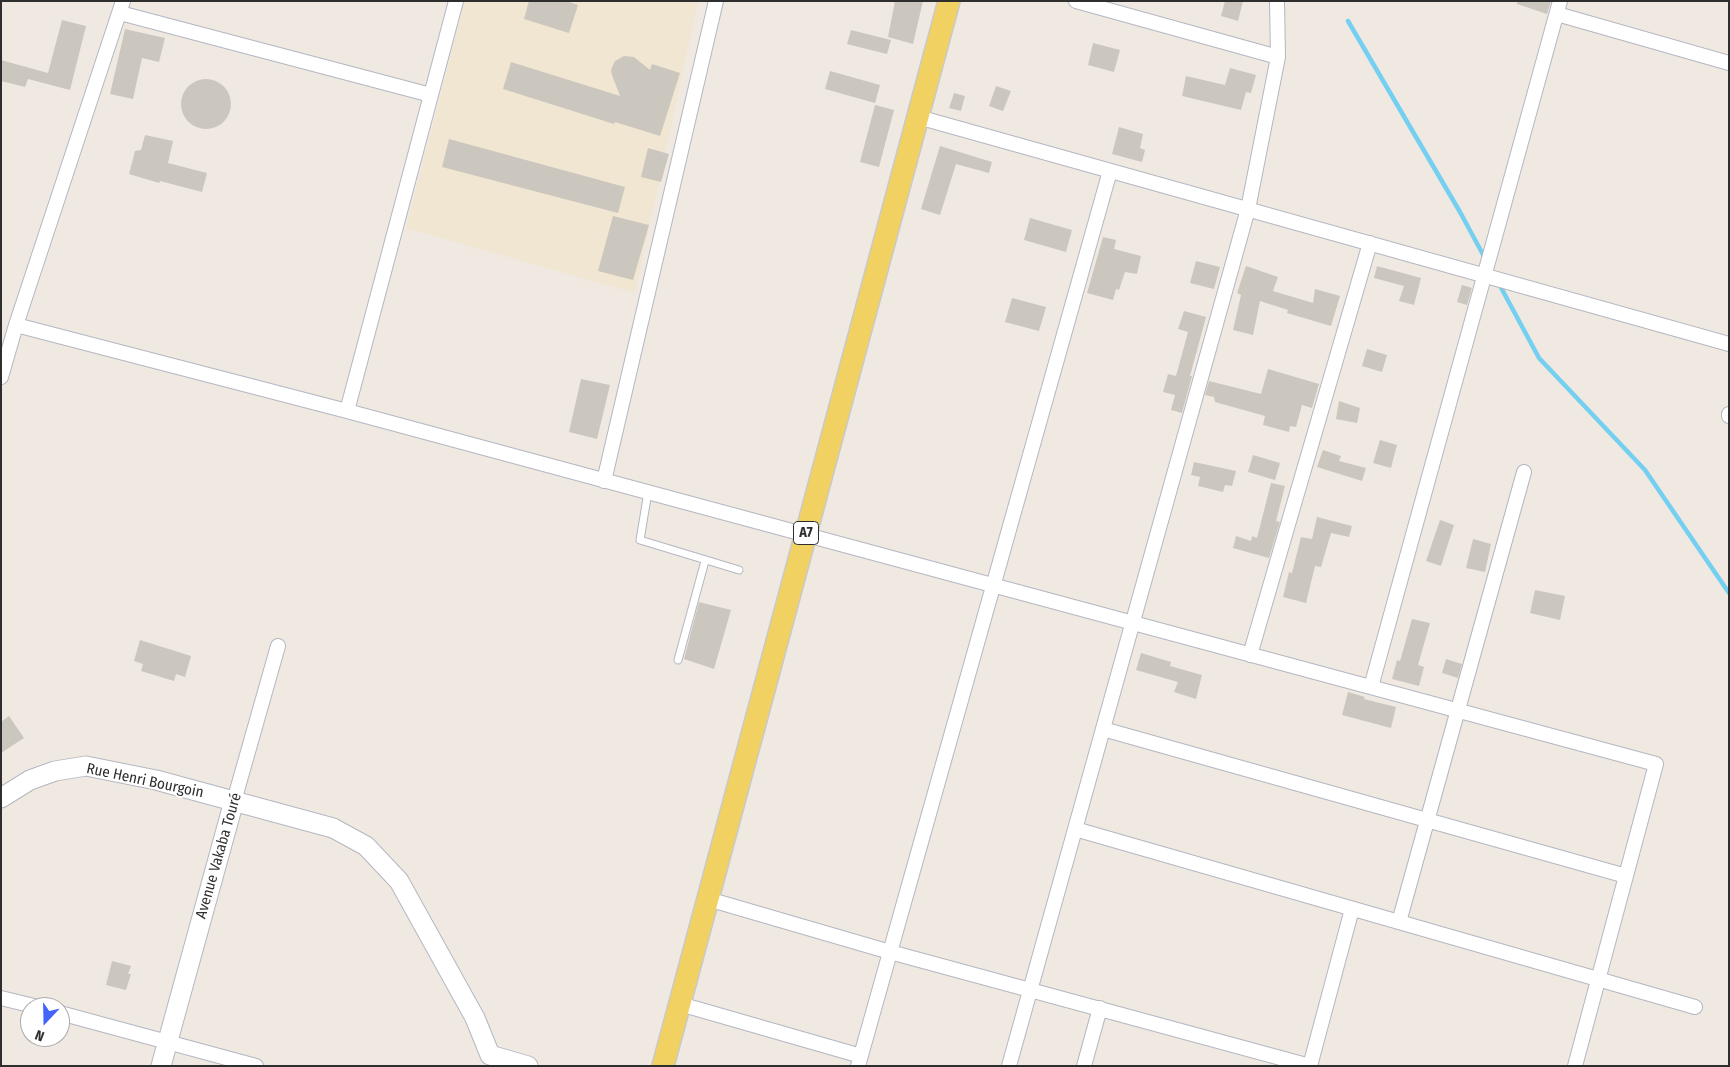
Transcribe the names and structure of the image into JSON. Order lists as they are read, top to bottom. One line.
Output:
{"streets":{"main road":["A7"],"street":["Rue Henri Bourgoin","Avenue Vakaba Touré"]},"crossings":[["Rue Henri Bourgoin","Avenue Vakaba Touré"]],"north":"bottom"}
